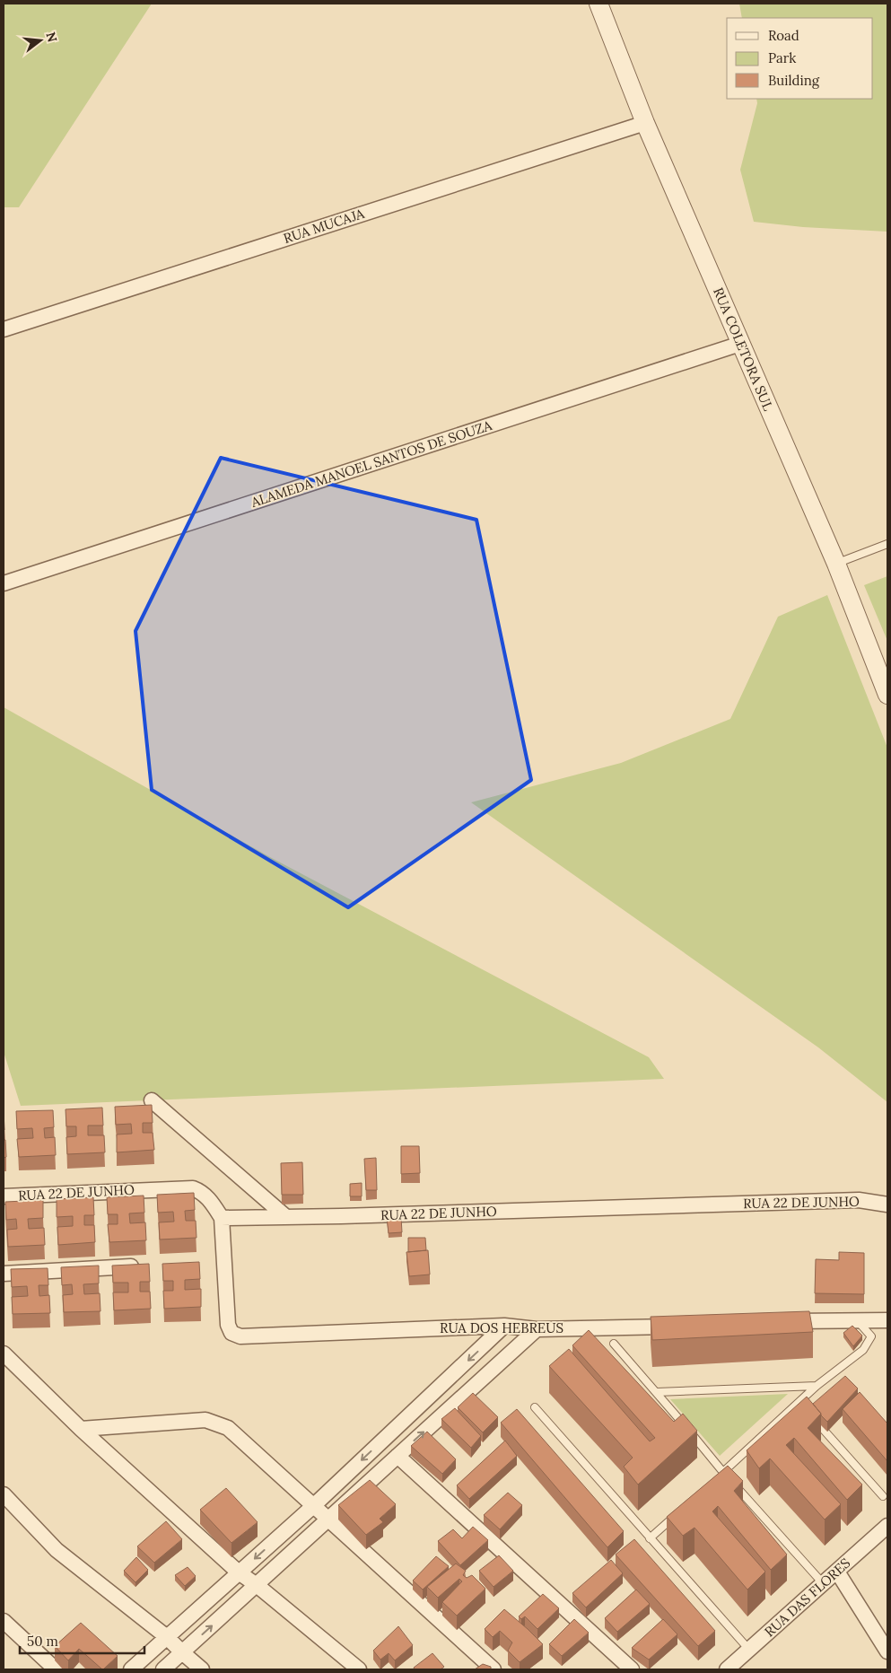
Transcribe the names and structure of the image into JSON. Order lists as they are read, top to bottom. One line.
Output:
{"streets":{"street":["RUA MUCAJA","RUA COLETORA SUL","ALAMEDA MANOEL SANTOS DE SOUZA","RUA 22 DE JUNHO","RUA DOS HEBREUS","RUA DAS FLORES"]},"crossings":[["RUA MUCAJA","RUA COLETORA SUL"],["RUA COLETORA SUL","ALAMEDA MANOEL SANTOS DE SOUZA"],["RUA 22 DE JUNHO","RUA DOS HEBREUS"]],"legend":["Road","Park","Building"],"scale_bar":"50 m","north":"right"}
